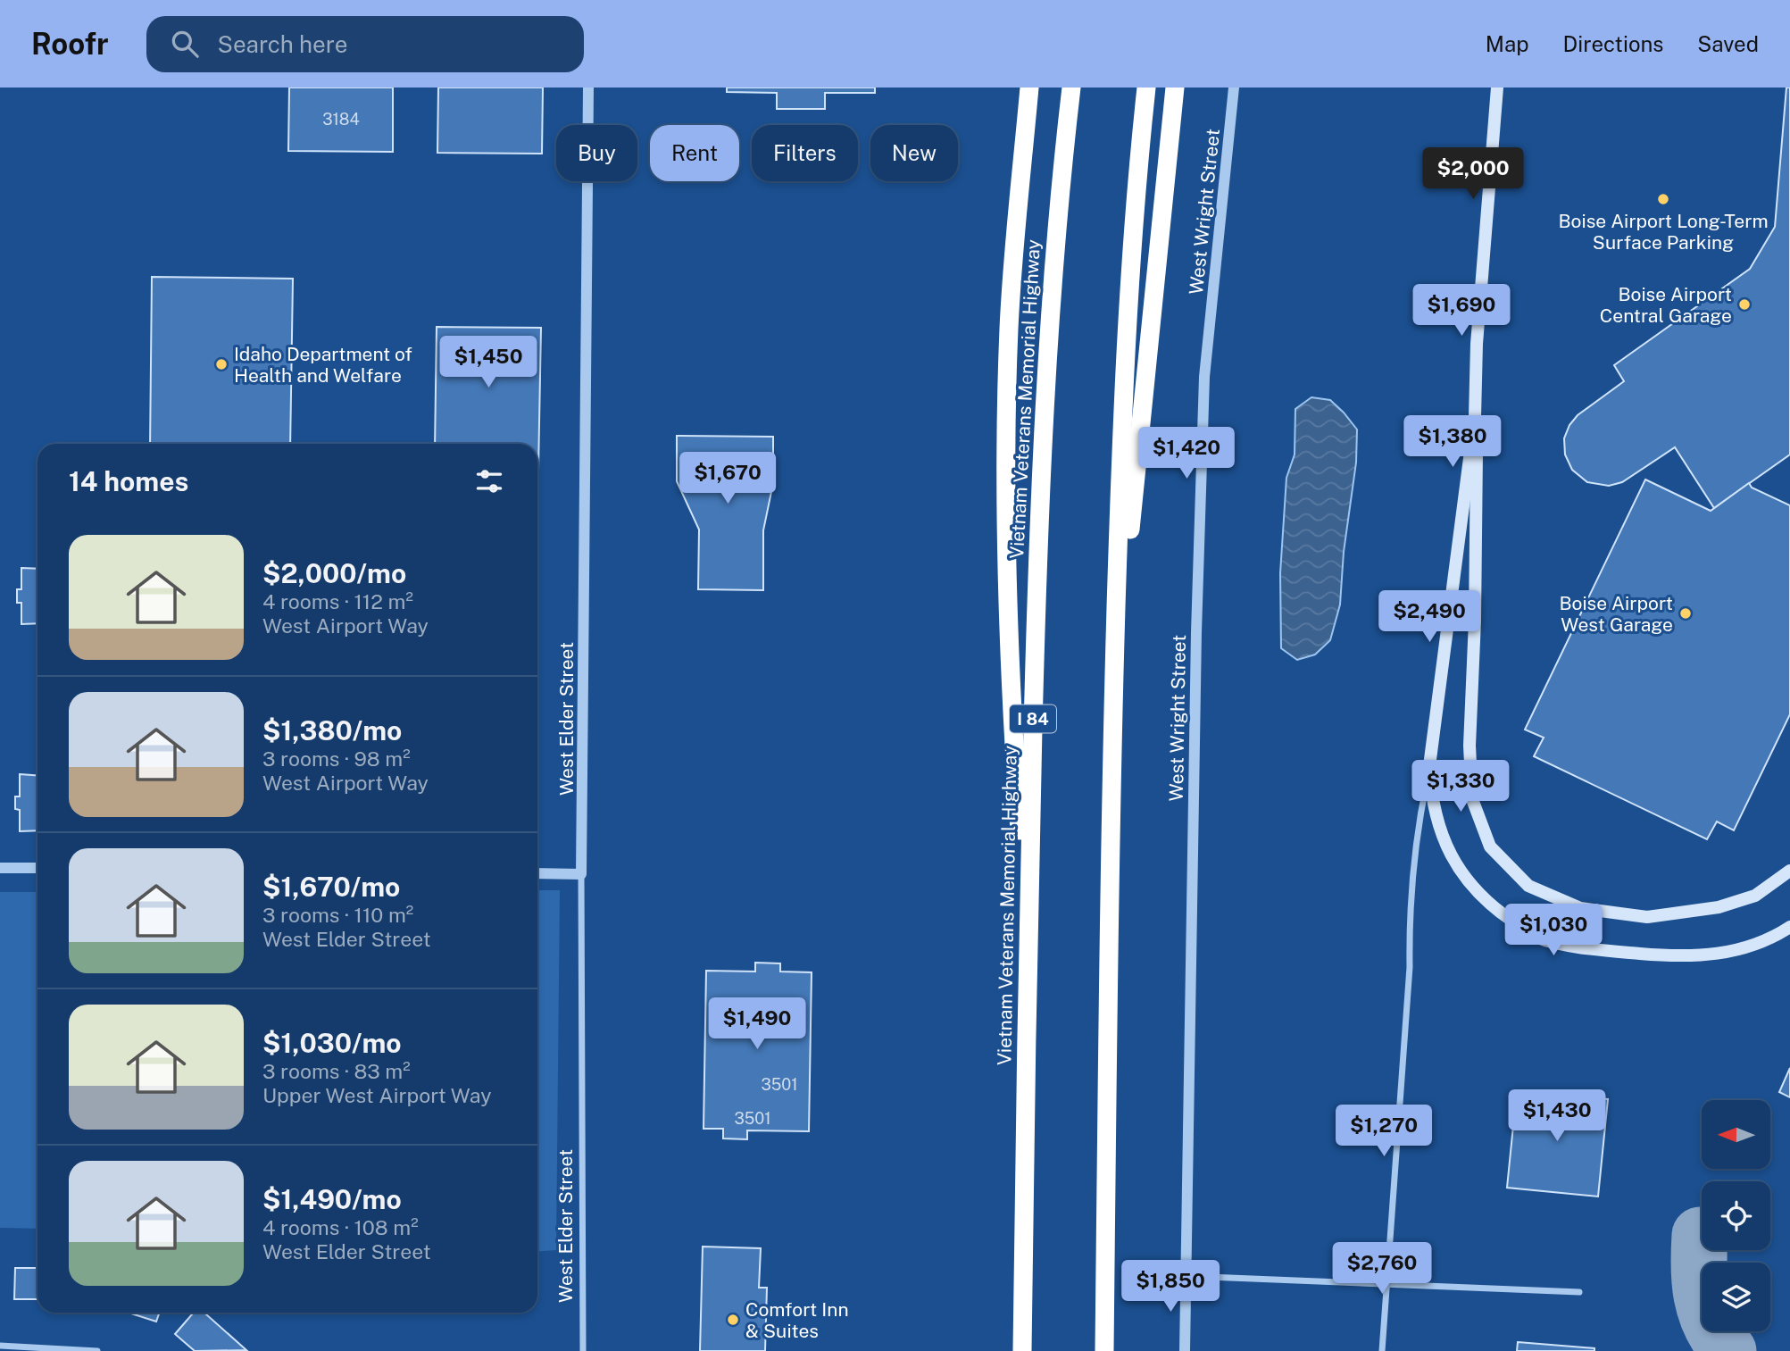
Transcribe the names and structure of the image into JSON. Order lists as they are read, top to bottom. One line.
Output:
{"streets":{"highway":["Vietnam Veterans Memorial Highway","I 84"],"street":["West Wright Street","West Elder Street"]},"places":["Boise Airport Long-Term Surface Parking","Boise Airport Central Garage","Idaho Department of Health and Welfare","Boise Airport West Garage","Comfort Inn & Suites"],"house_numbers":["3184","3501","3501"],"north":"left","page":{"header":"Roofr","search":"Search here","nav":["Map","Directions","Saved"],"chip":["Buy","Rent","Filters","New"],"price":["$2,000","$1,690","$1,450","$1,380","$1,420","$1,670","$2,490","$1,330","$1,030","$1,490","$1,430","$1,270","$2,760","$1,850"],"heading":"14 homes","list":[{"name":"$2,000/mo","note":"4 rooms · 112 m² · West Airport Way"},{"name":"$1,380/mo","note":"3 rooms · 98 m² · West Airport Way"},{"name":"$1,670/mo","note":"3 rooms · 110 m² · West Elder Street"},{"name":"$1,030/mo","note":"3 rooms · 83 m² · Upper West Airport Way"},{"name":"$1,490/mo","note":"4 rooms · 108 m² · West Elder Street"}]}}
